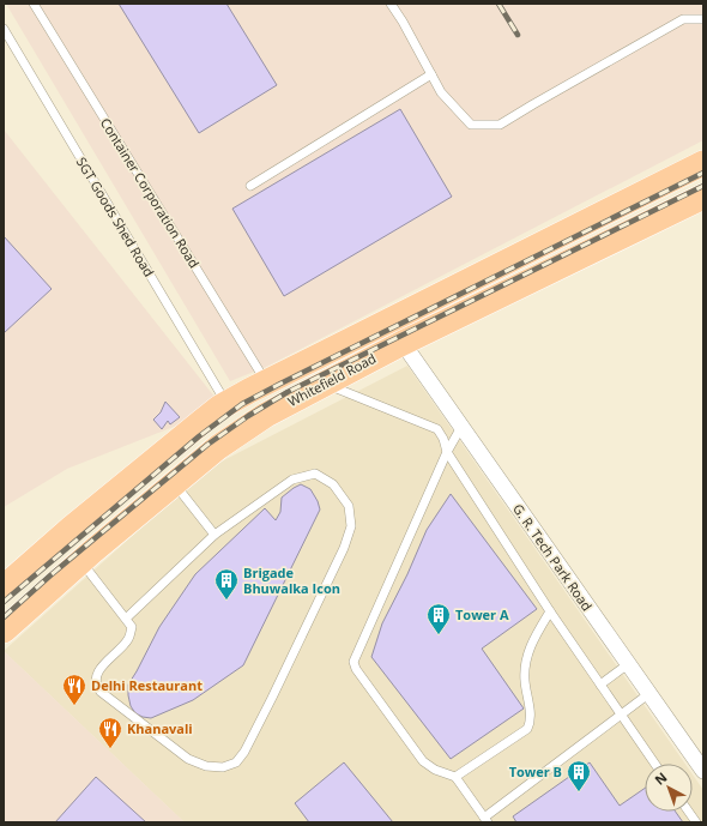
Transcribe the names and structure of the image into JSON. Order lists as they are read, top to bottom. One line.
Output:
{"streets":{"main road":["Whitefield Road"],"street":["G. R. Tech Park Road"],"lane":["Container Corporation Road","SGT Goods Shed Road"]},"crossings":[["Container Corporation Road","Whitefield Road"],["SGT Goods Shed Road","Whitefield Road"],["Whitefield Road","G. R. Tech Park Road"]],"places":{"building":["Brigade Bhuwalka Icon","Tower A","Tower B"],"restaurant":["Delhi Restaurant","Khanavali"]},"north":"top left"}
